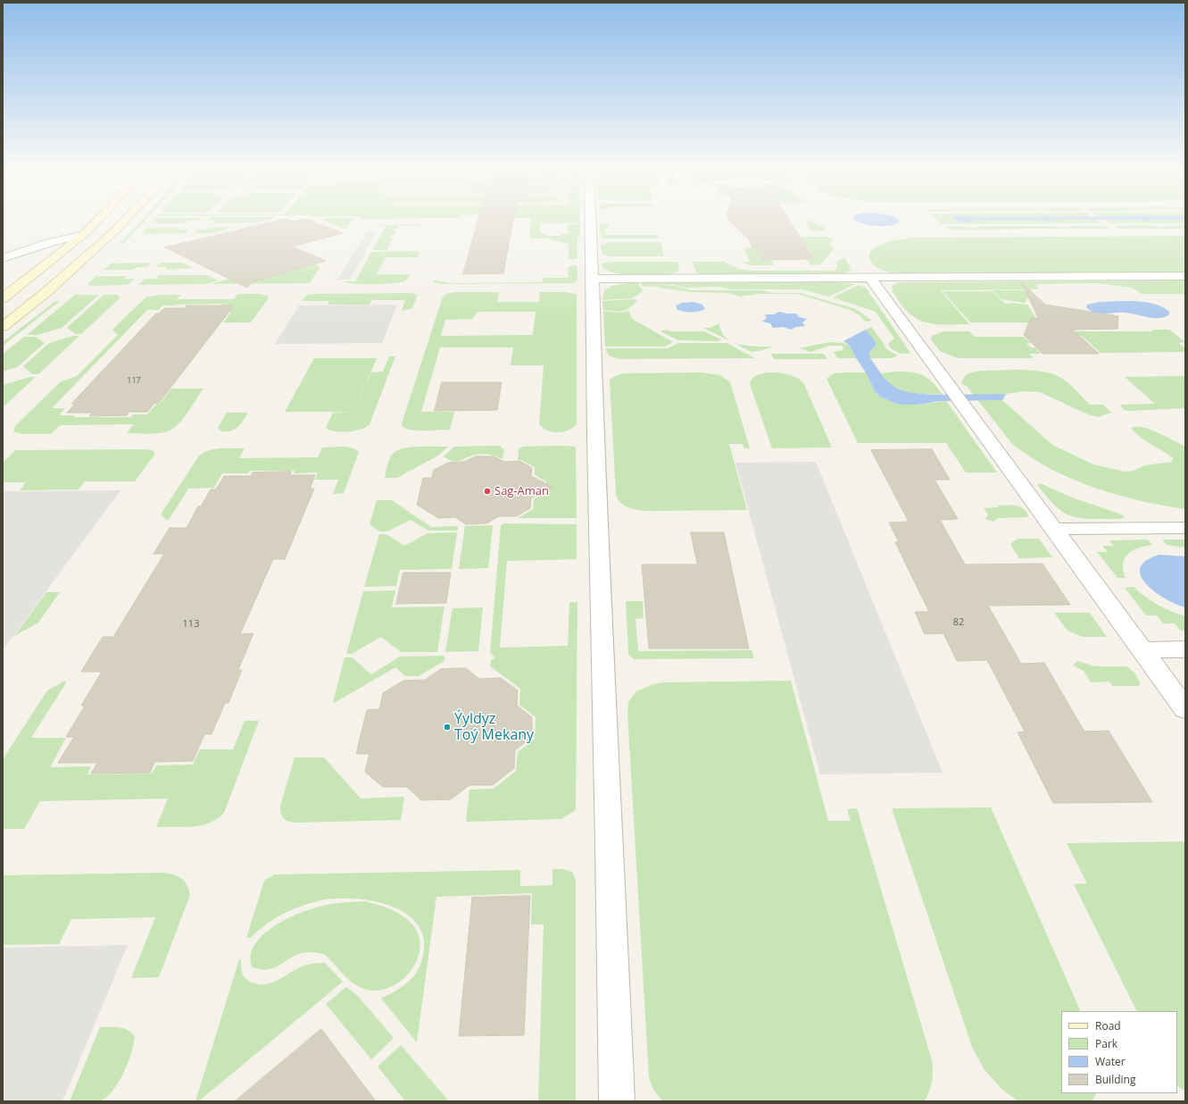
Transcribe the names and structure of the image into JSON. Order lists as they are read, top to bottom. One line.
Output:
{"places":["Sag-Aman","Ýyldyz Toý Mekany"],"house_numbers":["117","82","113"],"legend":["Road","Park","Water","Building"]}
